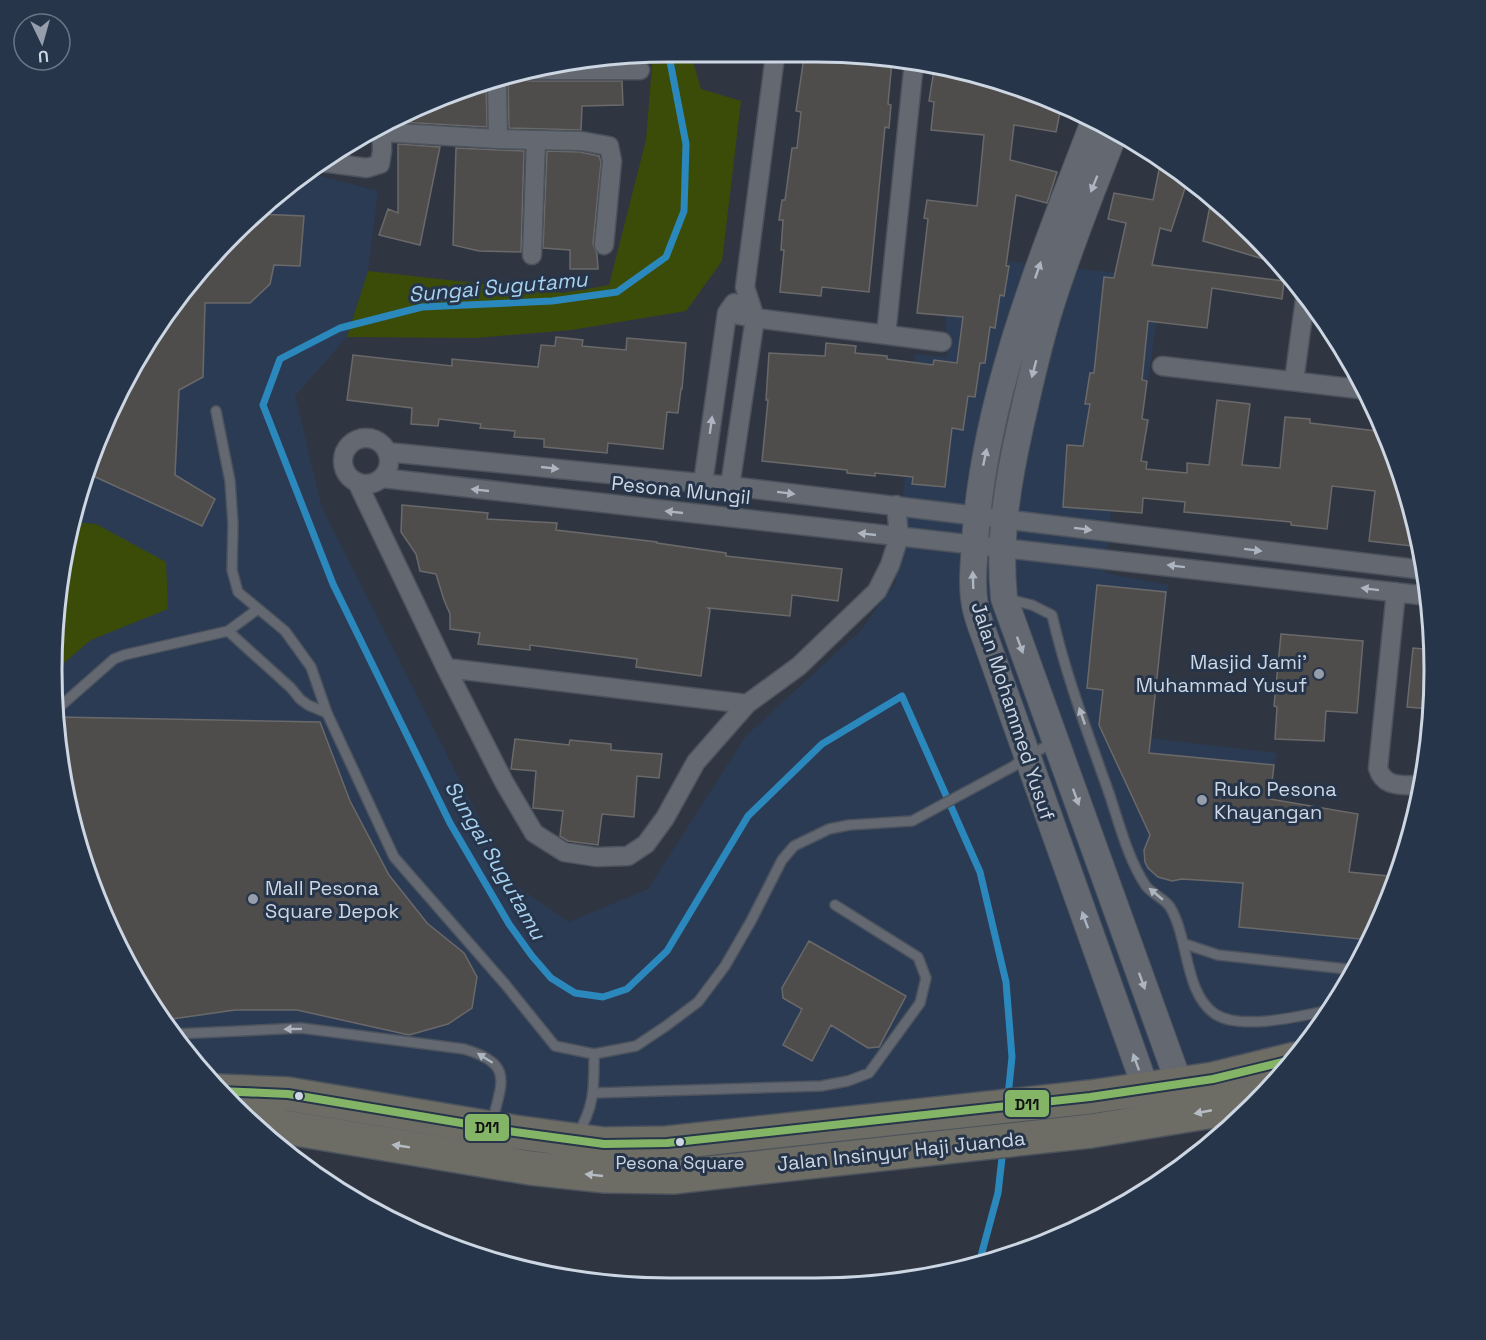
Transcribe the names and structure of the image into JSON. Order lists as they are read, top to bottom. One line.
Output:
{"streets":{"highway":["Jalan Insinyur Haji Juanda"],"main road":["Jalan Mohammed Yusuf"],"street":["Pesona Mungil"]},"crossings":[["Pesona Mungil","Jalan Mohammed Yusuf"],["Jalan Mohammed Yusuf","Jalan Insinyur Haji Juanda"]],"water":["Sungai Sugutamu"],"places":["Masjid Jami' Muhammad Yusuf","Ruko Pesona Khayangan","Mall Pesona Square Depok","Pesona Square"],"lines":["transit line D11"],"north":"bottom"}
